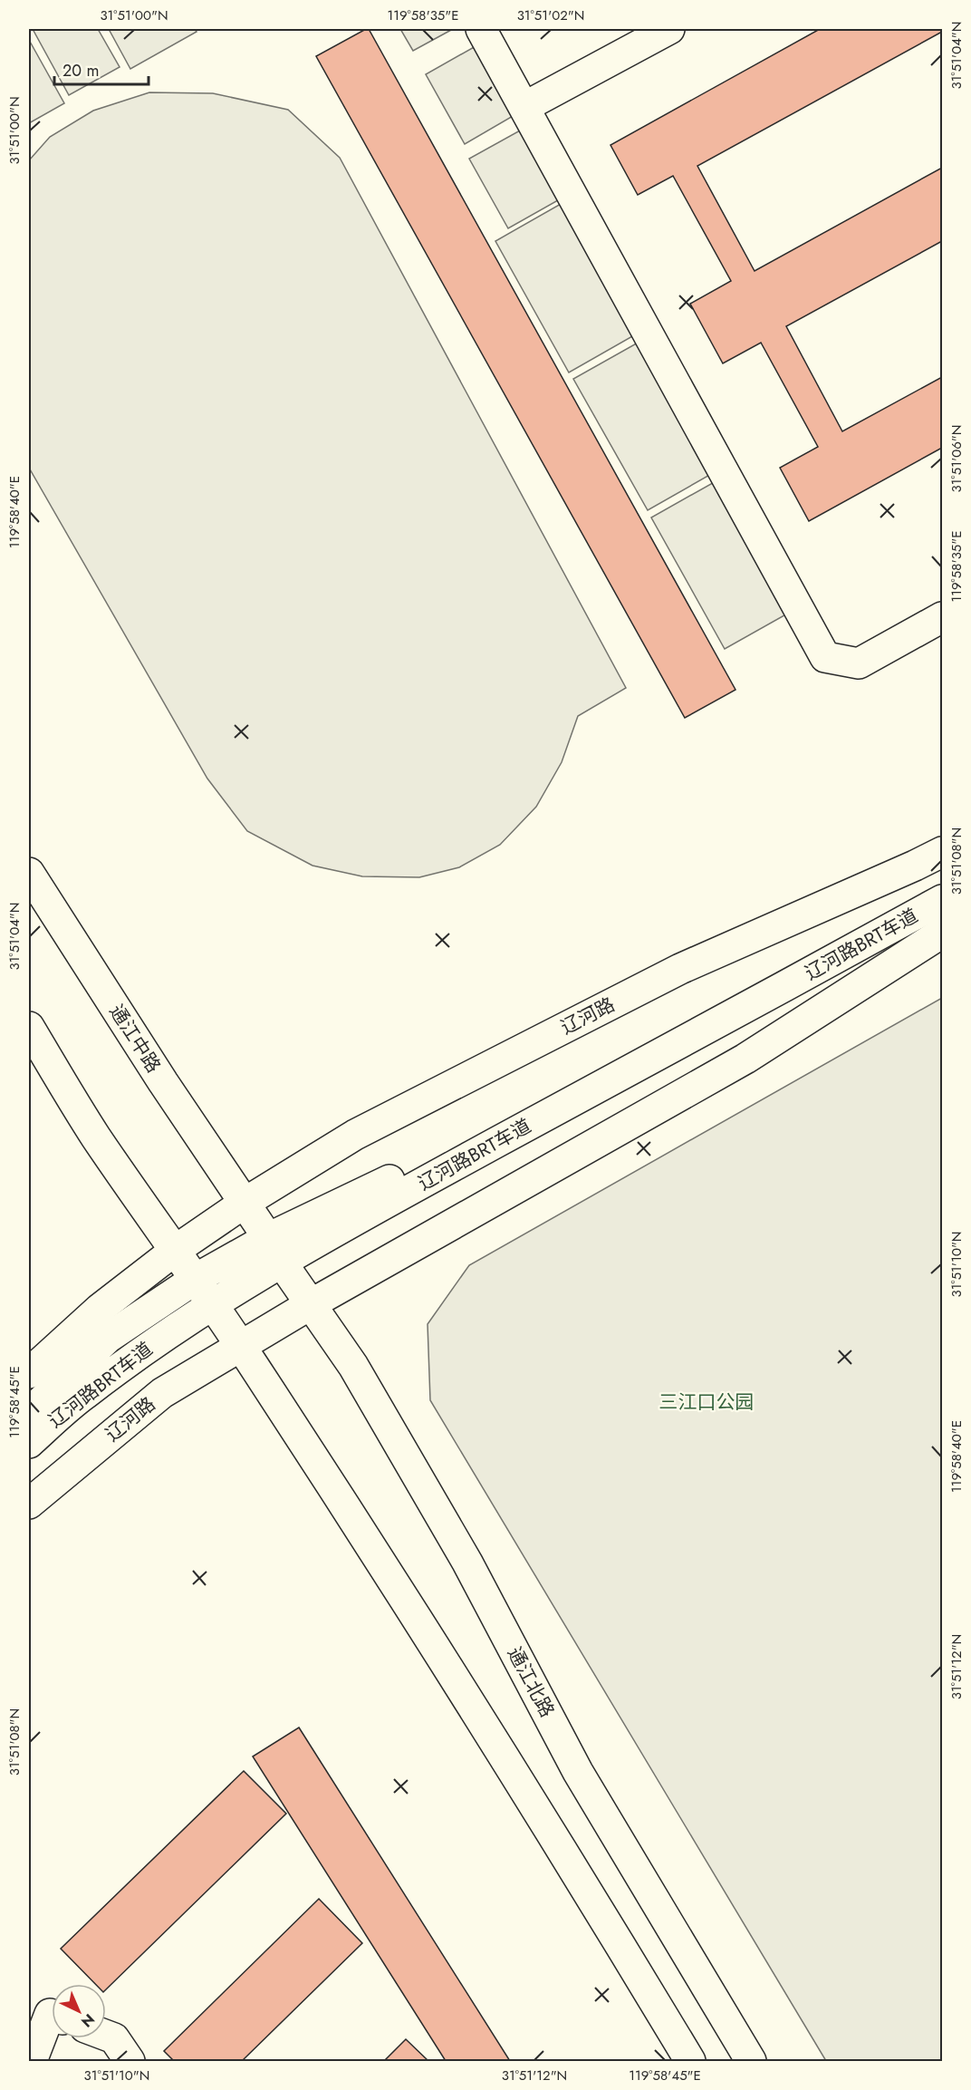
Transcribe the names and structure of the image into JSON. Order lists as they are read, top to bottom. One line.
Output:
{"streets":{"main road":["辽河路BRT车道","辽河路","通江中路","通江北路"]},"crossings":[["辽河路BRT车道","通江中路"],["辽河路BRT车道","通江北路"],["辽河路","通江中路"],["辽河路","通江北路"],["通江中路","通江北路"]],"parks":["三江口公园"],"scale_bar":"20 m","north":"bottom right","coordinates":["31°51'00\"N","119°58'35\"E","31°51'02\"N","31°51'04\"N","31°51'06\"N","119°58'40\"E","31°51'08\"N","31°51'10\"N","119°58'45\"E","31°51'12\"N"]}
